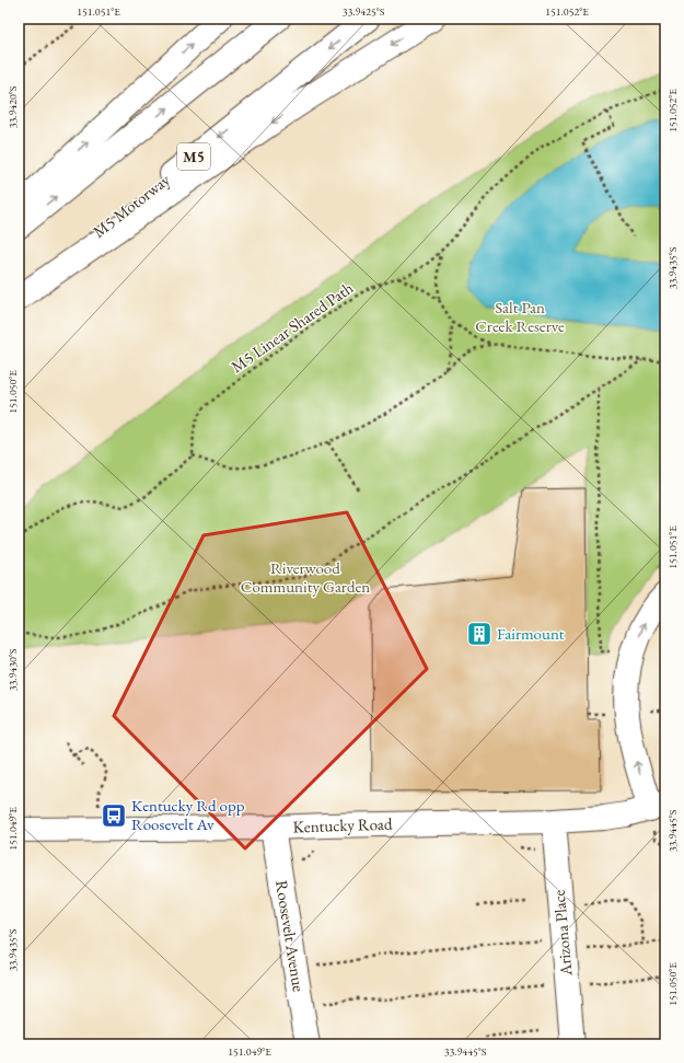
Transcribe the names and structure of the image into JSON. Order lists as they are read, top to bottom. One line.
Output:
{"streets":{"main road":["M5","M5 Motorway","Kentucky Road","Arizona Place","Roosevelt Avenue"],"path":["M5 Linear Shared Path"]},"crossings":[["Kentucky Road","Arizona Place"],["Kentucky Road","Roosevelt Avenue"]],"parks":["Salt Pan Creek Reserve","Riverwood Community Garden"],"places":{"building":["Fairmount"],"bus stop":["Kentucky Rd opp Roosevelt Av"]},"coordinates":["151.051°E","33.9425°S","151.052°E","33.9420°S","33.9435°S","151.050°E","33.9430°S","151.049°E","33.9445°S"]}
